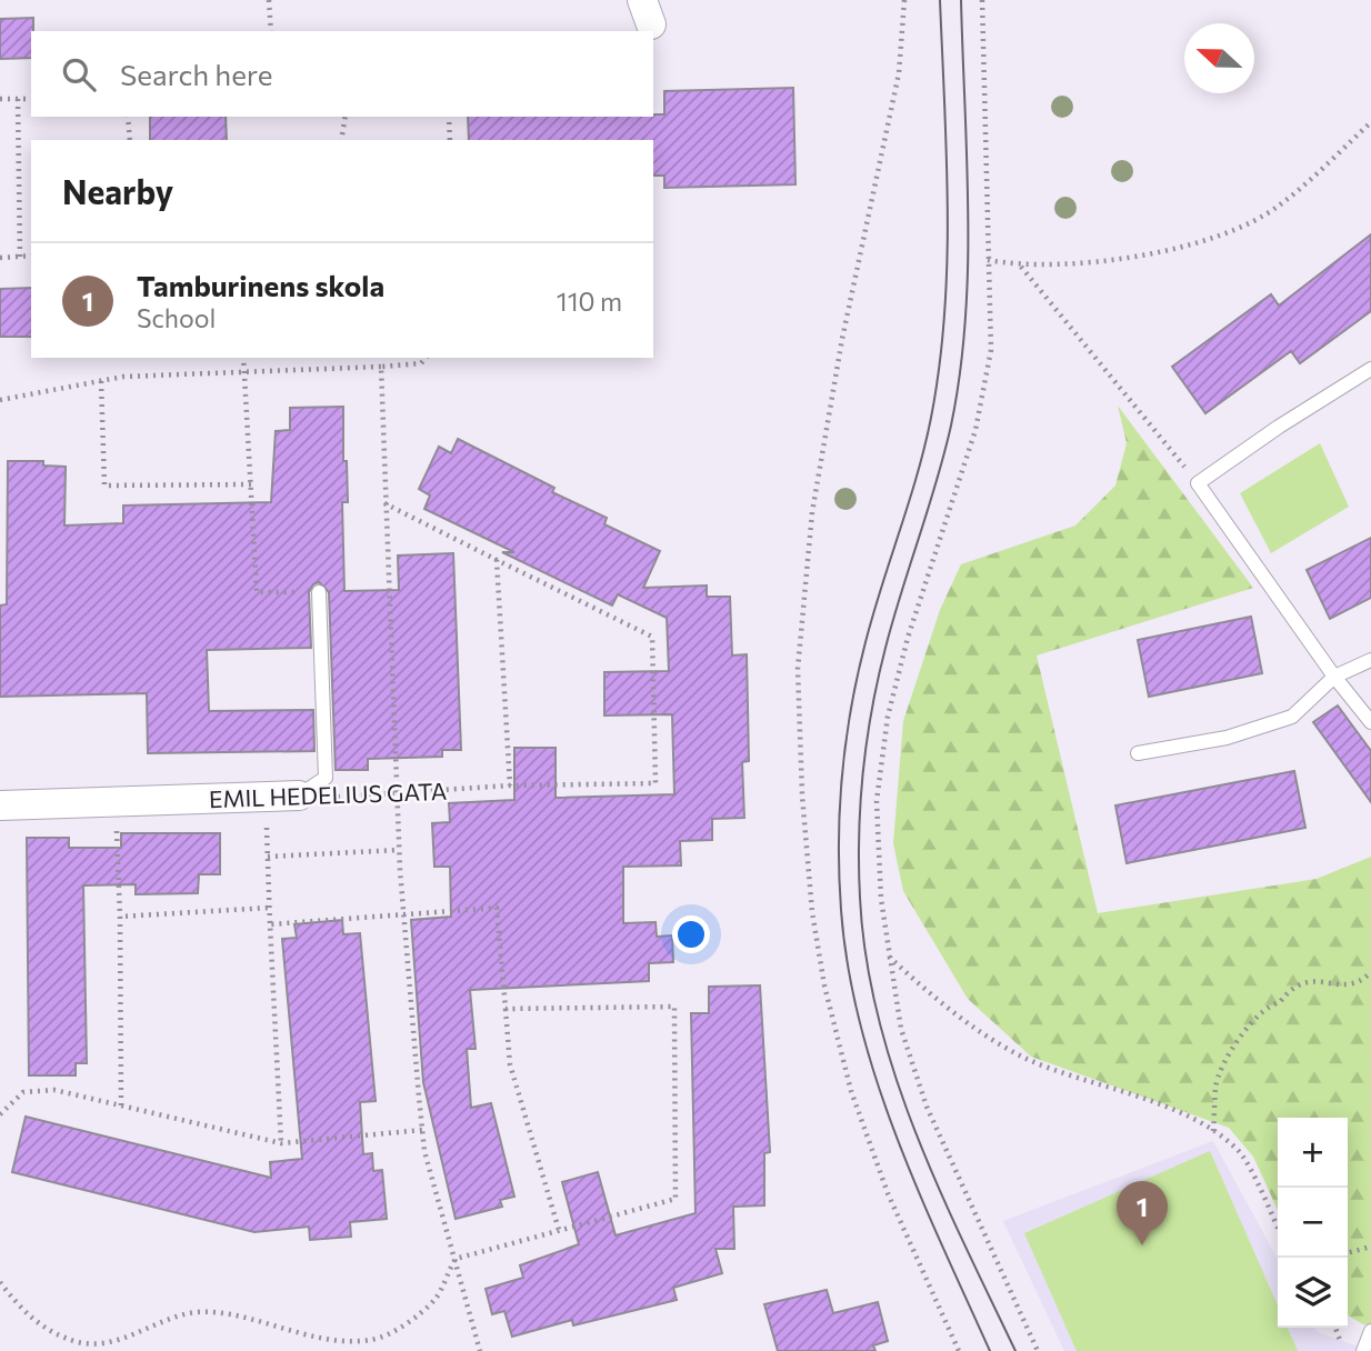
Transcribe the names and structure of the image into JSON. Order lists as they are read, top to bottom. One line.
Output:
{"streets":{"street":["EMIL HEDELIUS GATA"]},"north":"left","page":{"search":"Search here","heading":"Nearby","list":[{"mark":"1","name":"Tamburinens skola","note":"School","value":"110 m"}],"map_buttons":["+","−"],"pins":"1"}}
